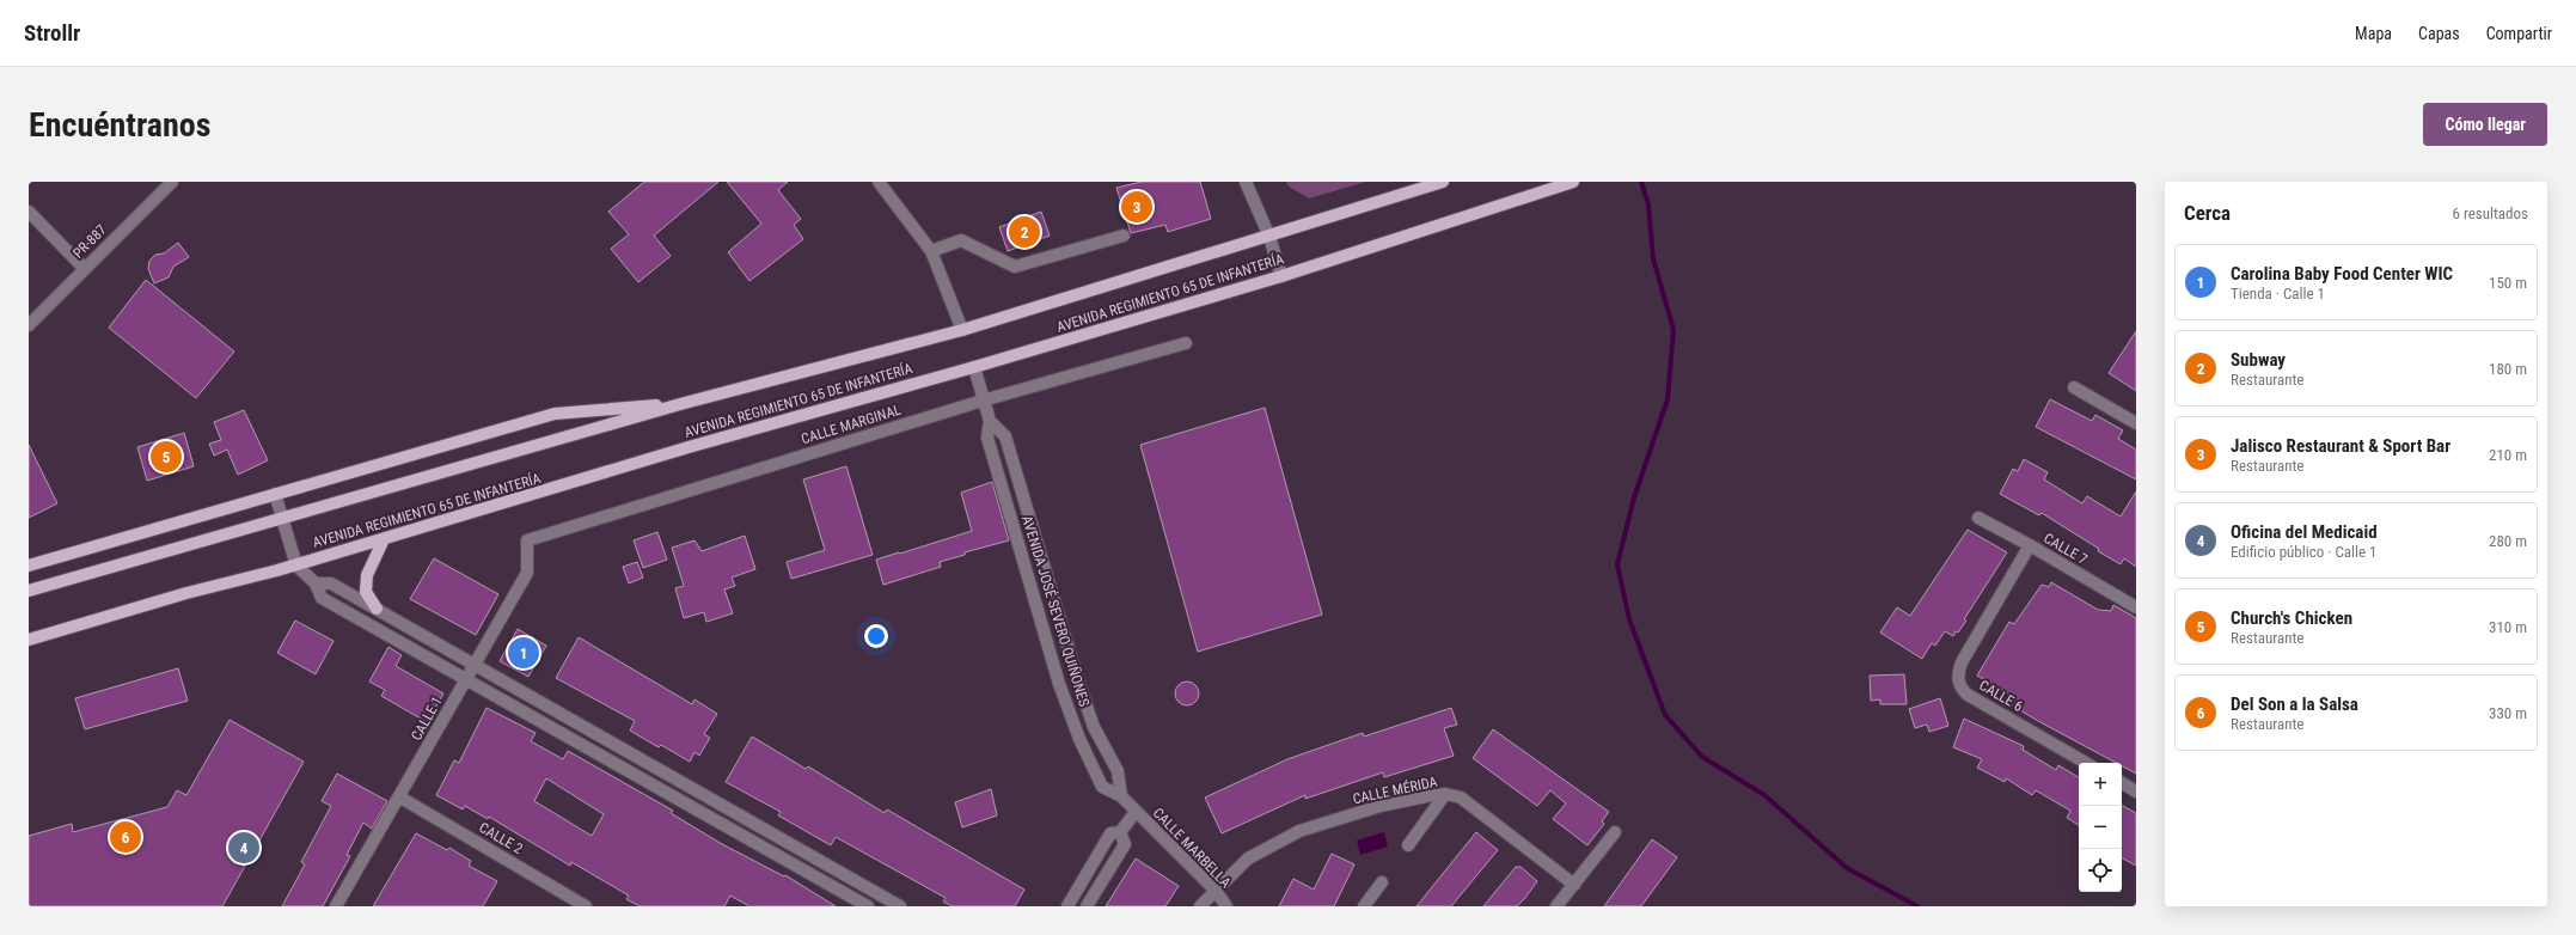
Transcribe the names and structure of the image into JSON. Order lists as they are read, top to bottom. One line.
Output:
{"streets":{"main road":["AVENIDA REGIMIENTO 65 DE INFANTERÍA"],"street":["PR-887","CALLE MARGINAL","CALLE 7","AVENIDA JOSÉ SEVERO QUIÑONES","CALLE 6","CALLE 1","CALLE MÉRIDA","CALLE 2","CALLE MARBELLA"]},"crossings":[["AVENIDA REGIMIENTO 65 DE INFANTERÍA","AVENIDA JOSÉ SEVERO QUIÑONES"],["CALLE MARGINAL","AVENIDA JOSÉ SEVERO QUIÑONES"],["CALLE MARGINAL","CALLE 1"],["CALLE 7","CALLE 6"],["AVENIDA JOSÉ SEVERO QUIÑONES","CALLE MARBELLA"],["CALLE 1","CALLE 2"],["CALLE MÉRIDA","CALLE MARBELLA"]],"page":{"header":"Strollr","nav":["Mapa","Capas","Compartir"],"buttons":"Cómo llegar","title":"Encuéntranos","heading":["Cerca","6 resultados"],"pins":["3","2","5","1","6","4"],"list":[{"mark":"1","name":"Carolina Baby Food Center WIC","note":"Tienda · Calle 1","value":"150 m"},{"mark":"2","name":"Subway","note":"Restaurante","value":"180 m"},{"mark":"3","name":"Jalisco Restaurant & Sport Bar","note":"Restaurante","value":"210 m"},{"mark":"4","name":"Oficina del Medicaid","note":"Edificio público · Calle 1","value":"280 m"},{"mark":"5","name":"Church's Chicken","note":"Restaurante","value":"310 m"},{"mark":"6","name":"Del Son a la Salsa","note":"Restaurante","value":"330 m"}],"map_buttons":["+","−"]}}
